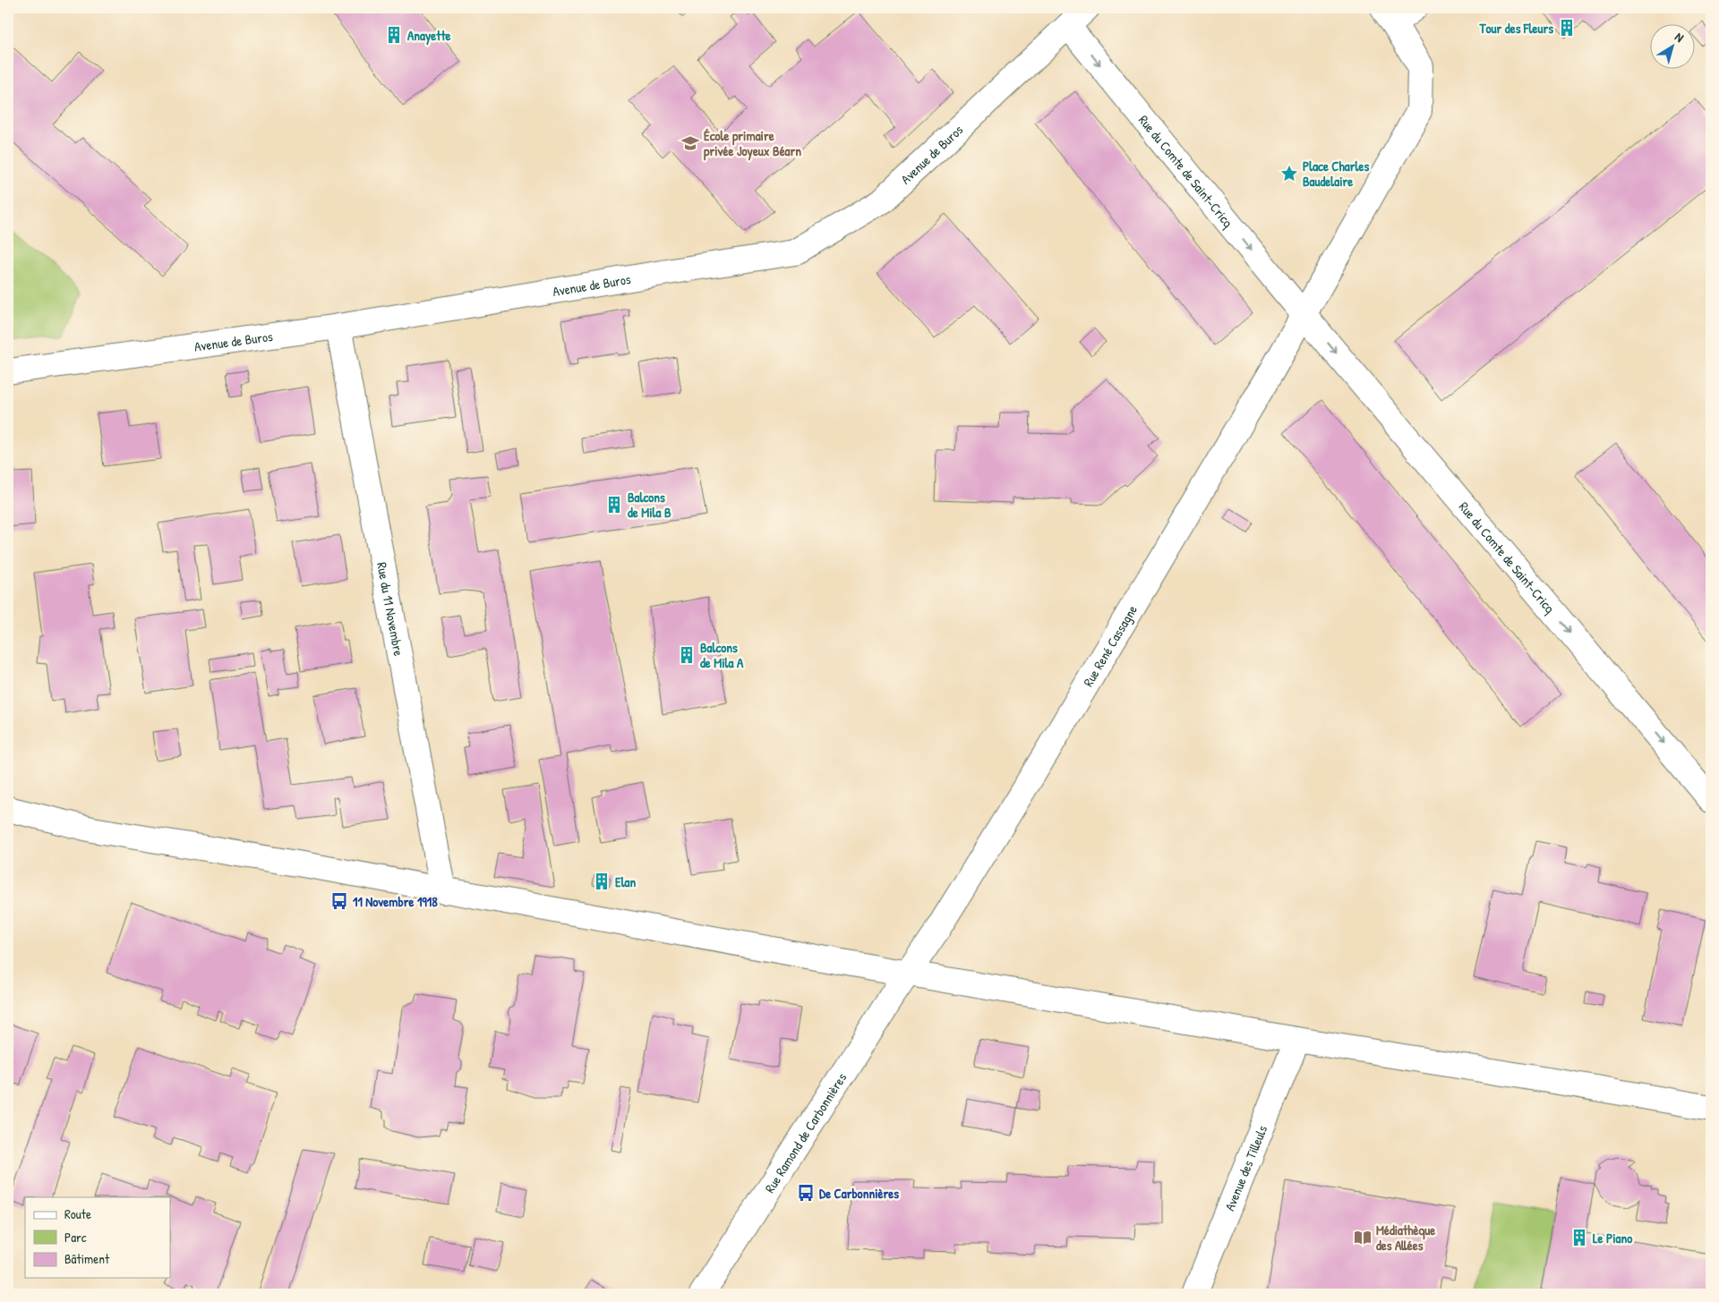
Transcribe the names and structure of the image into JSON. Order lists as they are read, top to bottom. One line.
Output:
{"streets":{"street":["Avenue de Buros","Rue du Comte de Saint-Cricq","Rue du 11 Novembre","Rue René Cassagne","Rue Ramond de Carbonnières","Avenue des Tilleuls"]},"crossings":[["Avenue de Buros","Rue du Comte de Saint-Cricq"],["Avenue de Buros","Rue du 11 Novembre"],["Rue du Comte de Saint-Cricq","Rue René Cassagne"],["Rue René Cassagne","Rue Ramond de Carbonnières"]],"one_way":["Rue du Comte de Saint-Cricq"],"places":{"building":["Tour des Fleurs","Anayette","Balcons de Mila B","Balcons de Mila A","Elan","Le Piano"],"school or university":["École primaire privée Joyeux Béarn"],"place":["Place Charles Baudelaire"],"bus stop":["11 Novembre 1918","De Carbonnières"],"library":["Médiathèque des Allées"]},"legend":["Route","Parc","Bâtiment"],"north":"top right"}
